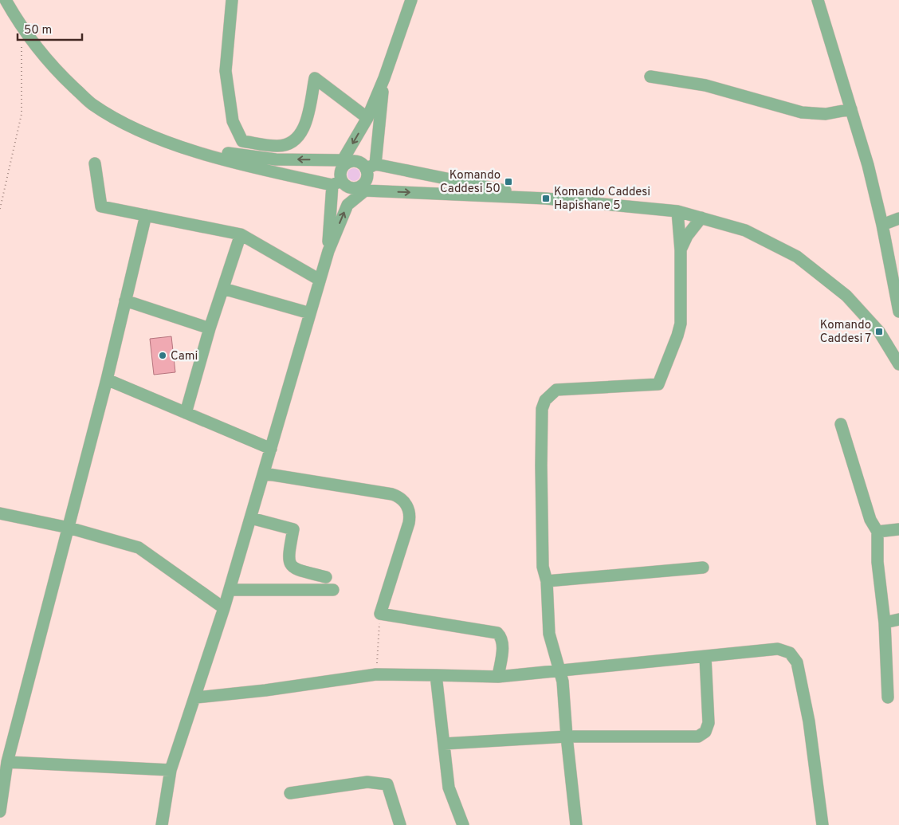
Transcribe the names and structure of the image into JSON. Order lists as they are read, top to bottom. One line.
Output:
{"places":{"transit":["Komando Caddesi 50","Komando Caddesi Hapishane 5","Komando Caddesi 7"],"other":["Cami"]},"scale_bar":"50 m"}
